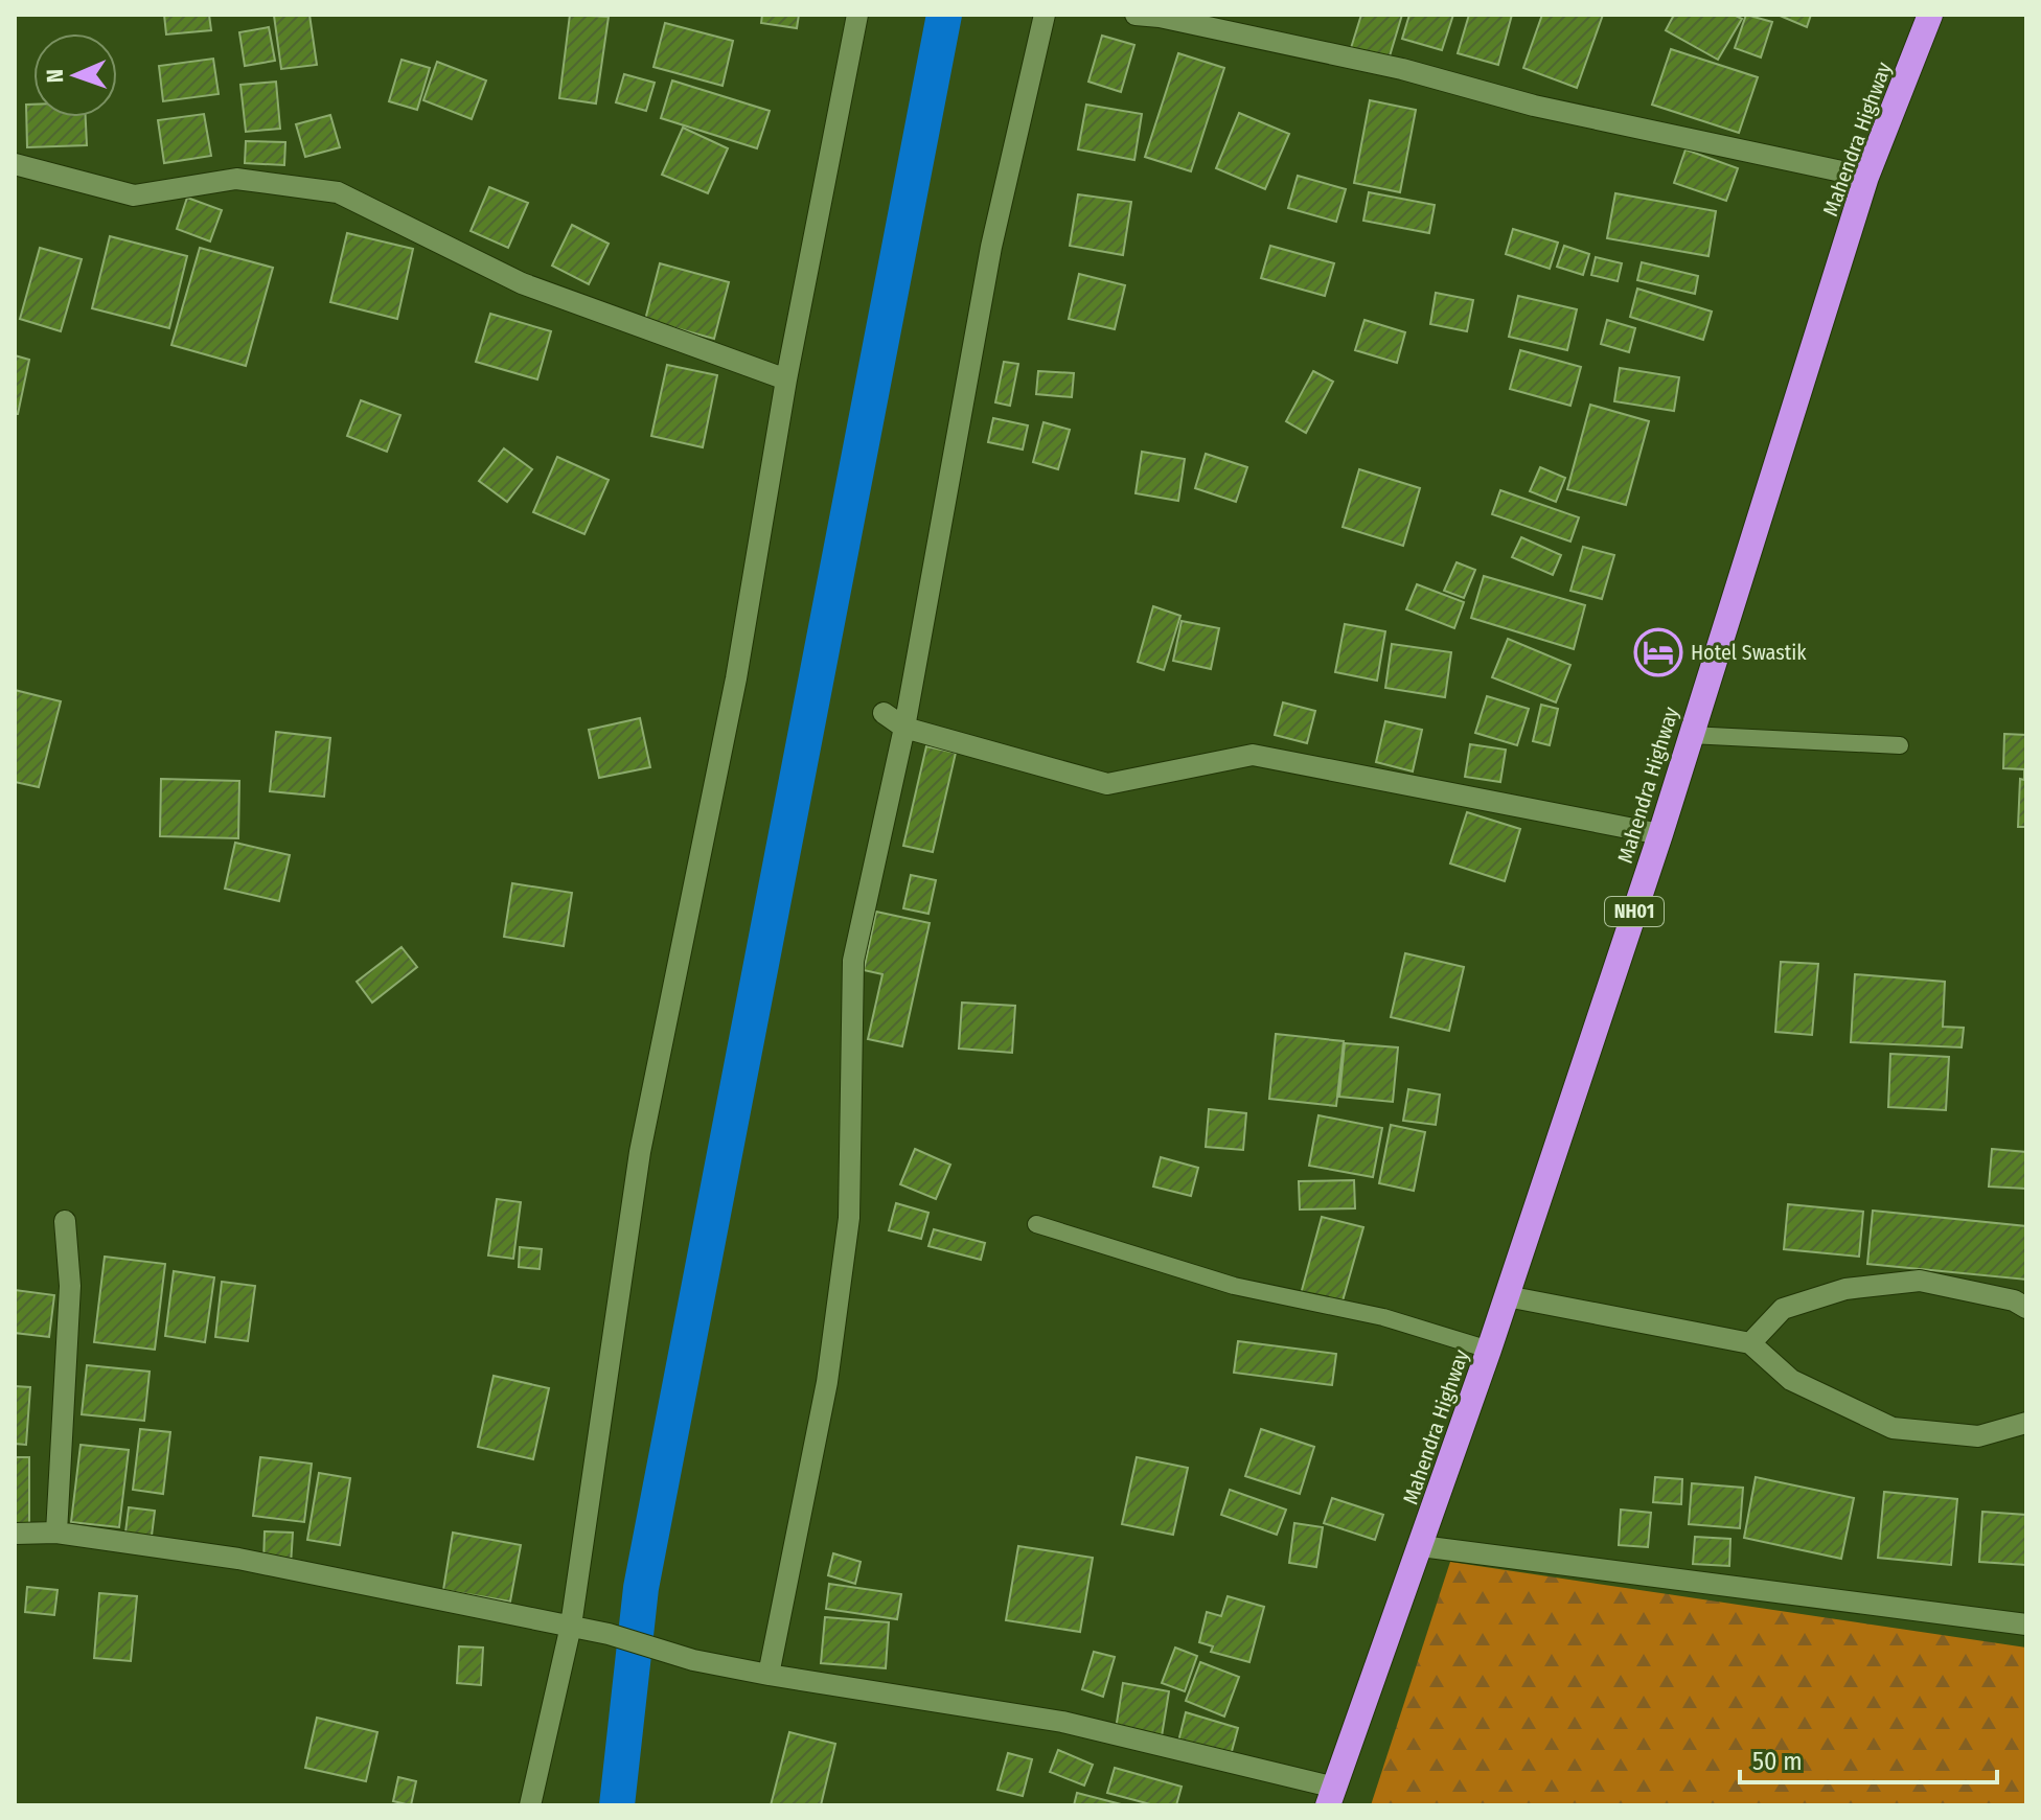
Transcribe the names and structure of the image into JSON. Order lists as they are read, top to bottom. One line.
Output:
{"streets":{"highway":["Mahendra Highway","NH01"]},"places":{"hotel":["Hotel Swastik"]},"scale_bar":"50 m","north":"left"}
